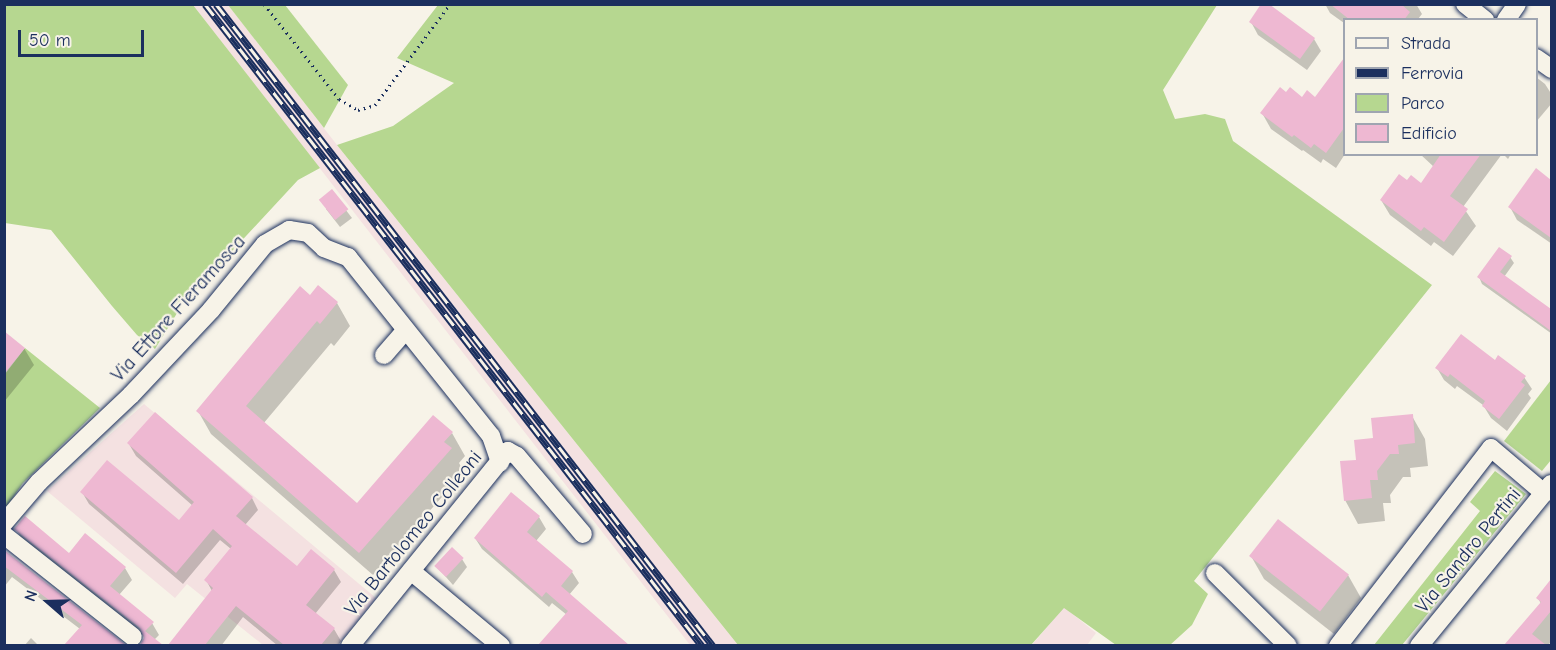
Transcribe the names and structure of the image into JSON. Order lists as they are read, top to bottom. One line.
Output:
{"streets":{"street":["Via Ettore Fieramosca","Via Bartolomeo Colleoni","Via Sandro Pertini"]},"crossings":[["Via Ettore Fieramosca","Via Bartolomeo Colleoni"]],"legend":["Strada","Ferrovia","Parco","Edificio"],"scale_bar":"50 m","north":"left"}
